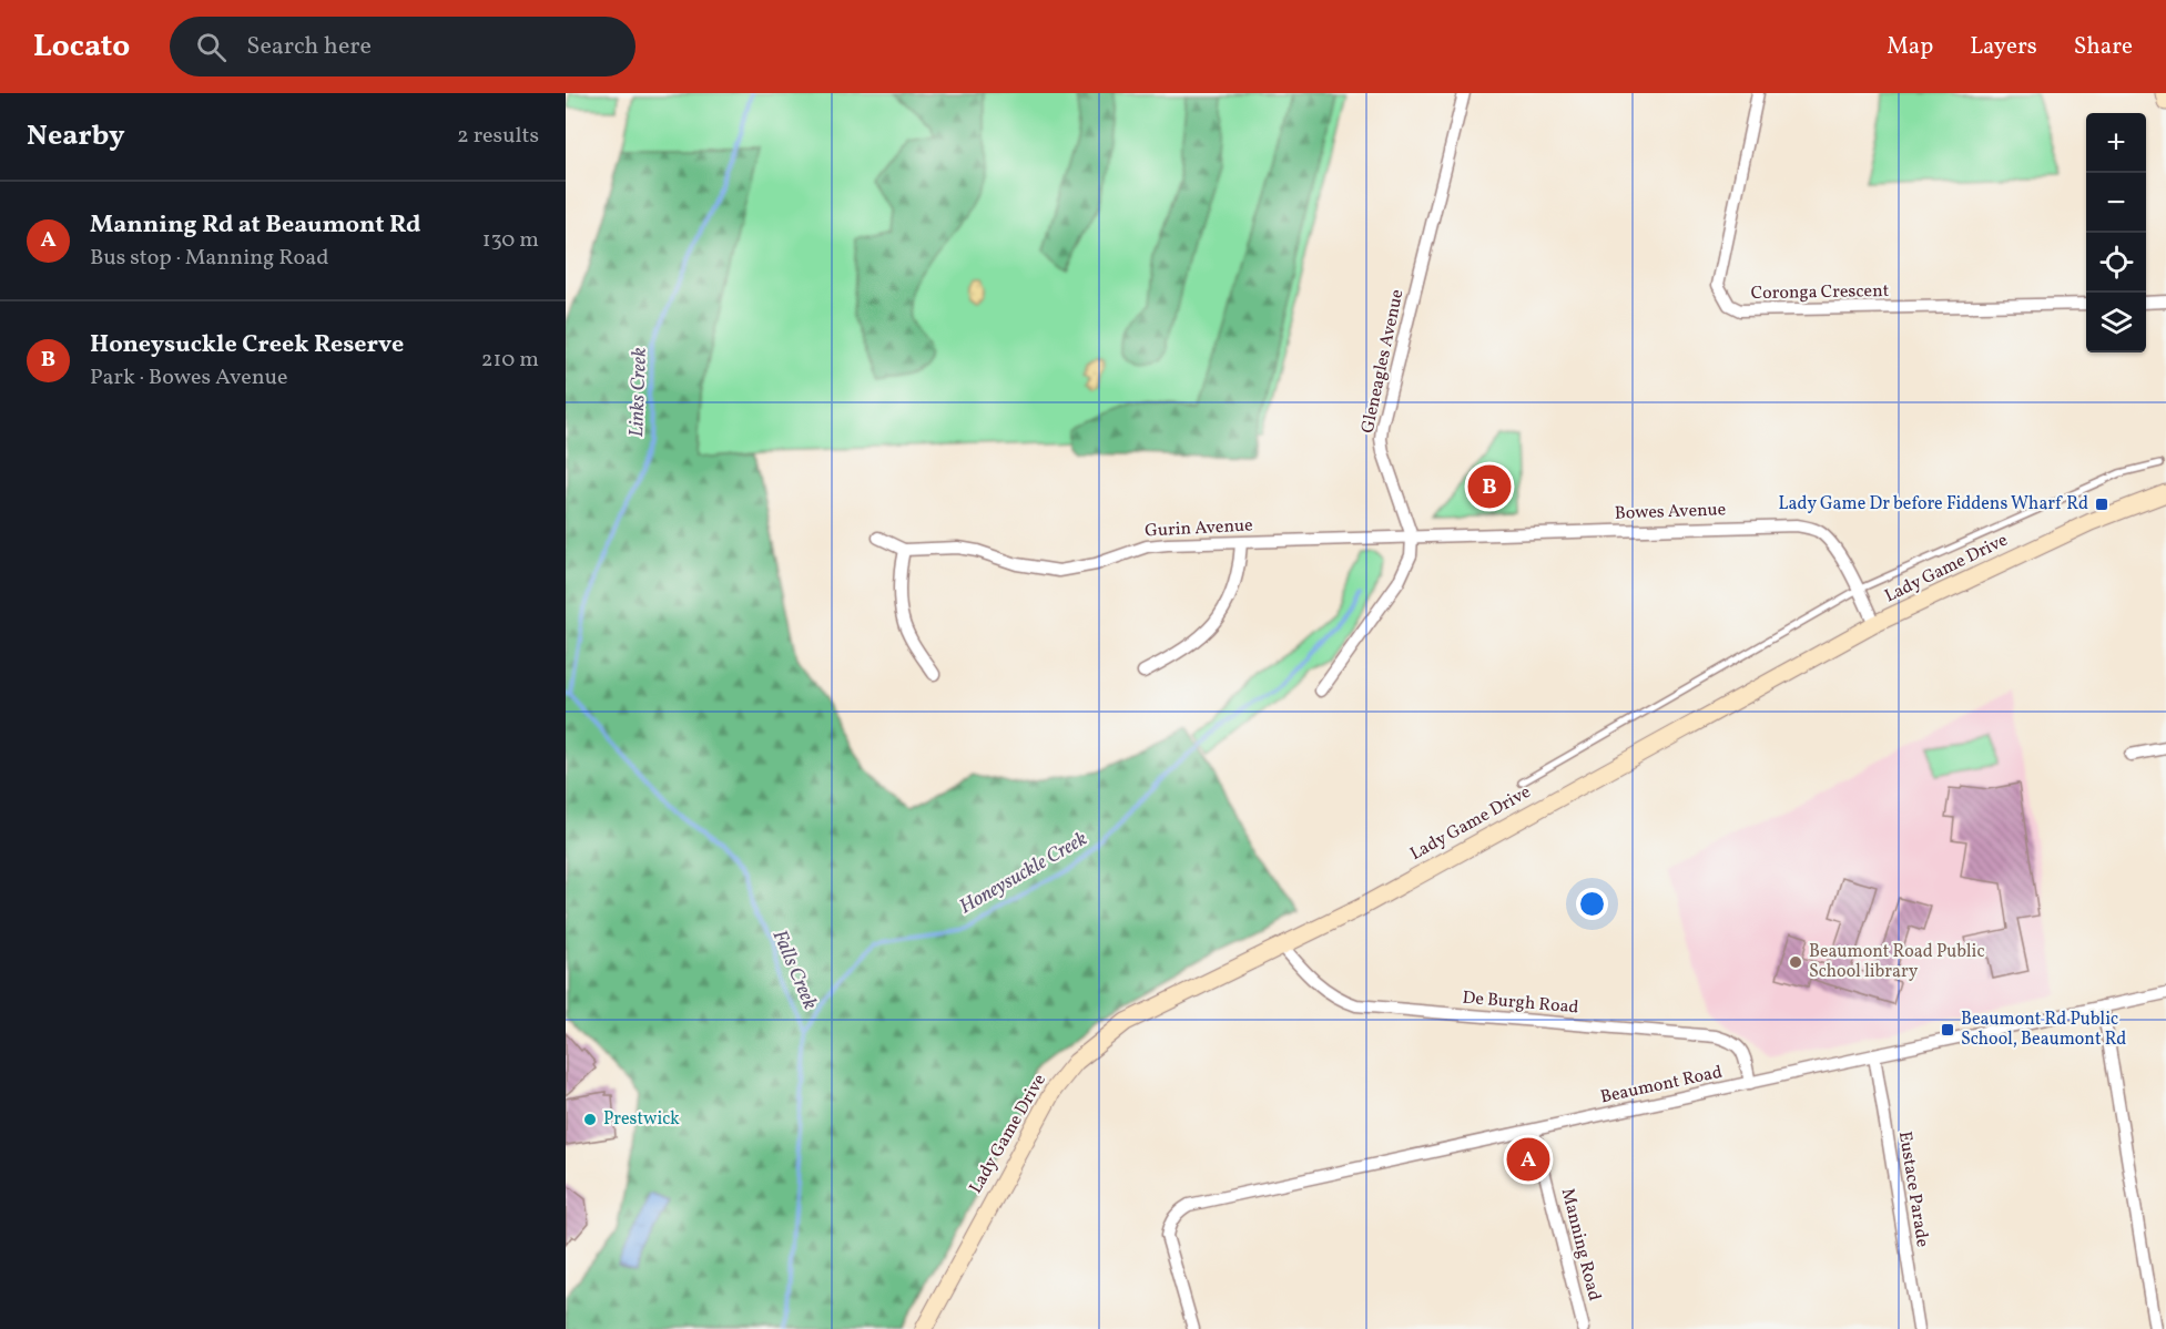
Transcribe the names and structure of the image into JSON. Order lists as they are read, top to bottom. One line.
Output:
{"streets":{"main road":["Lady Game Drive"],"street":["Coronga Crescent","Gleneagles Avenue","Bowes Avenue","Gurin Avenue","De Burgh Road","Beaumont Road","Eustace Parade","Manning Road"]},"crossings":[["Gleneagles Avenue","Bowes Avenue"],["Gleneagles Avenue","Gurin Avenue"],["Bowes Avenue","Gurin Avenue"],["Bowes Avenue","Lady Game Drive"],["Lady Game Drive","De Burgh Road"],["De Burgh Road","Beaumont Road"],["Beaumont Road","Eustace Parade"],["Beaumont Road","Manning Road"]],"water":["Links Creek","Honeysuckle Creek","Falls Creek"],"places":{"transit":["Lady Game Dr before Fiddens Wharf Rd","Beaumont Rd Public School, Beaumont Rd"],"other":["Beaumont Road Public School library","Prestwick"]},"page":{"header":"Locato","search":"Search here","nav":["Map","Layers","Share"],"heading":["Nearby","2 results"],"map_buttons":["+","−"],"list":[{"mark":"A","name":"Manning Rd at Beaumont Rd","note":"Bus stop · Manning Road","value":"130 m"},{"mark":"B","name":"Honeysuckle Creek Reserve","note":"Park · Bowes Avenue","value":"210 m"}],"pins":["B","A"]}}
